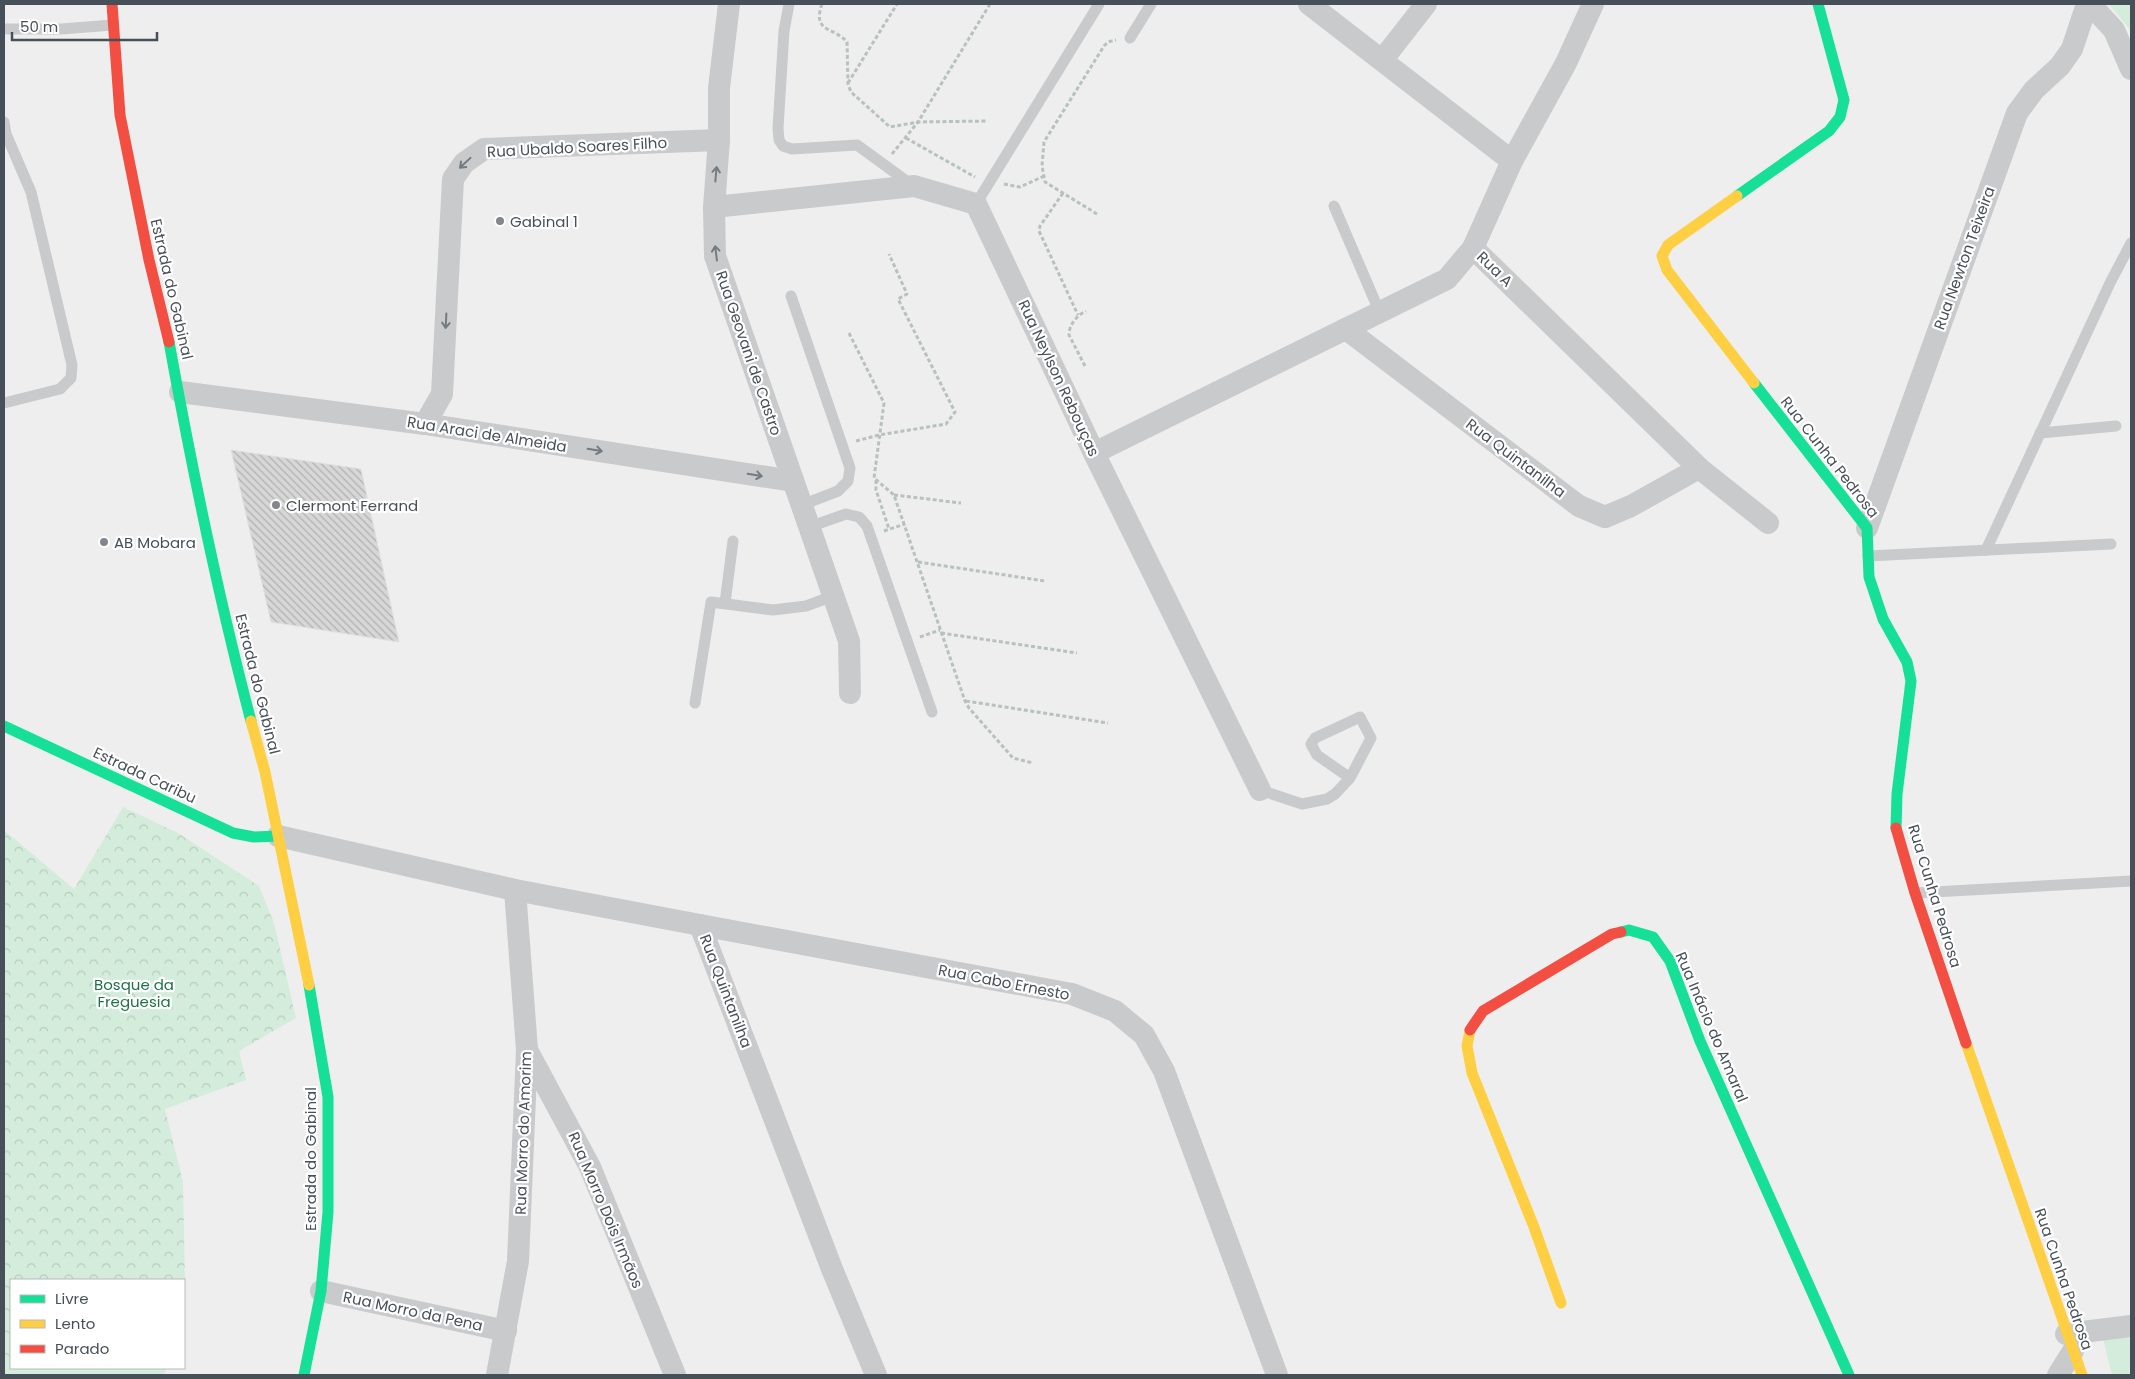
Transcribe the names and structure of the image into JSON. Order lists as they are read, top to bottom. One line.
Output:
{"streets":{"street":["Rua Ubaldo Soares Filho","Rua Newton Teixeira","Rua A","Estrada do Gabinal","Rua Geovani de Castro","Rua Neylson Rebouças","Rua Araci de Almeida","Rua Cunha Pedrosa","Rua Quintanilha","Estrada Caribu","Rua Cabo Ernesto","Rua Inácio do Amaral","Rua Morro do Amorim","Rua Morro Dois Irmãos","Rua Morro da Pena"]},"crossings":[["Rua Ubaldo Soares Filho","Rua Geovani de Castro"],["Rua Ubaldo Soares Filho","Rua Araci de Almeida"],["Rua Newton Teixeira","Rua Cunha Pedrosa"],["Rua A","Rua Neylson Rebouças"],["Rua A","Rua Quintanilha"],["Estrada do Gabinal","Rua Araci de Almeida"],["Estrada do Gabinal","Rua Quintanilha"],["Estrada do Gabinal","Estrada Caribu"],["Estrada do Gabinal","Rua Morro da Pena"],["Rua Geovani de Castro","Rua Araci de Almeida"],["Rua Quintanilha","Estrada Caribu"],["Rua Quintanilha","Rua Cabo Ernesto"],["Rua Quintanilha","Rua Morro do Amorim"],["Rua Morro do Amorim","Rua Morro Dois Irmãos"],["Rua Morro do Amorim","Rua Morro da Pena"]],"one_way":["Rua Geovani de Castro","Rua Araci de Almeida"],"parks":["Bosque da Freguesia"],"places":["Gabinal 1","Clermont Ferrand","AB Mobara"],"legend":["Livre","Lento","Parado"],"scale_bar":"50 m"}
